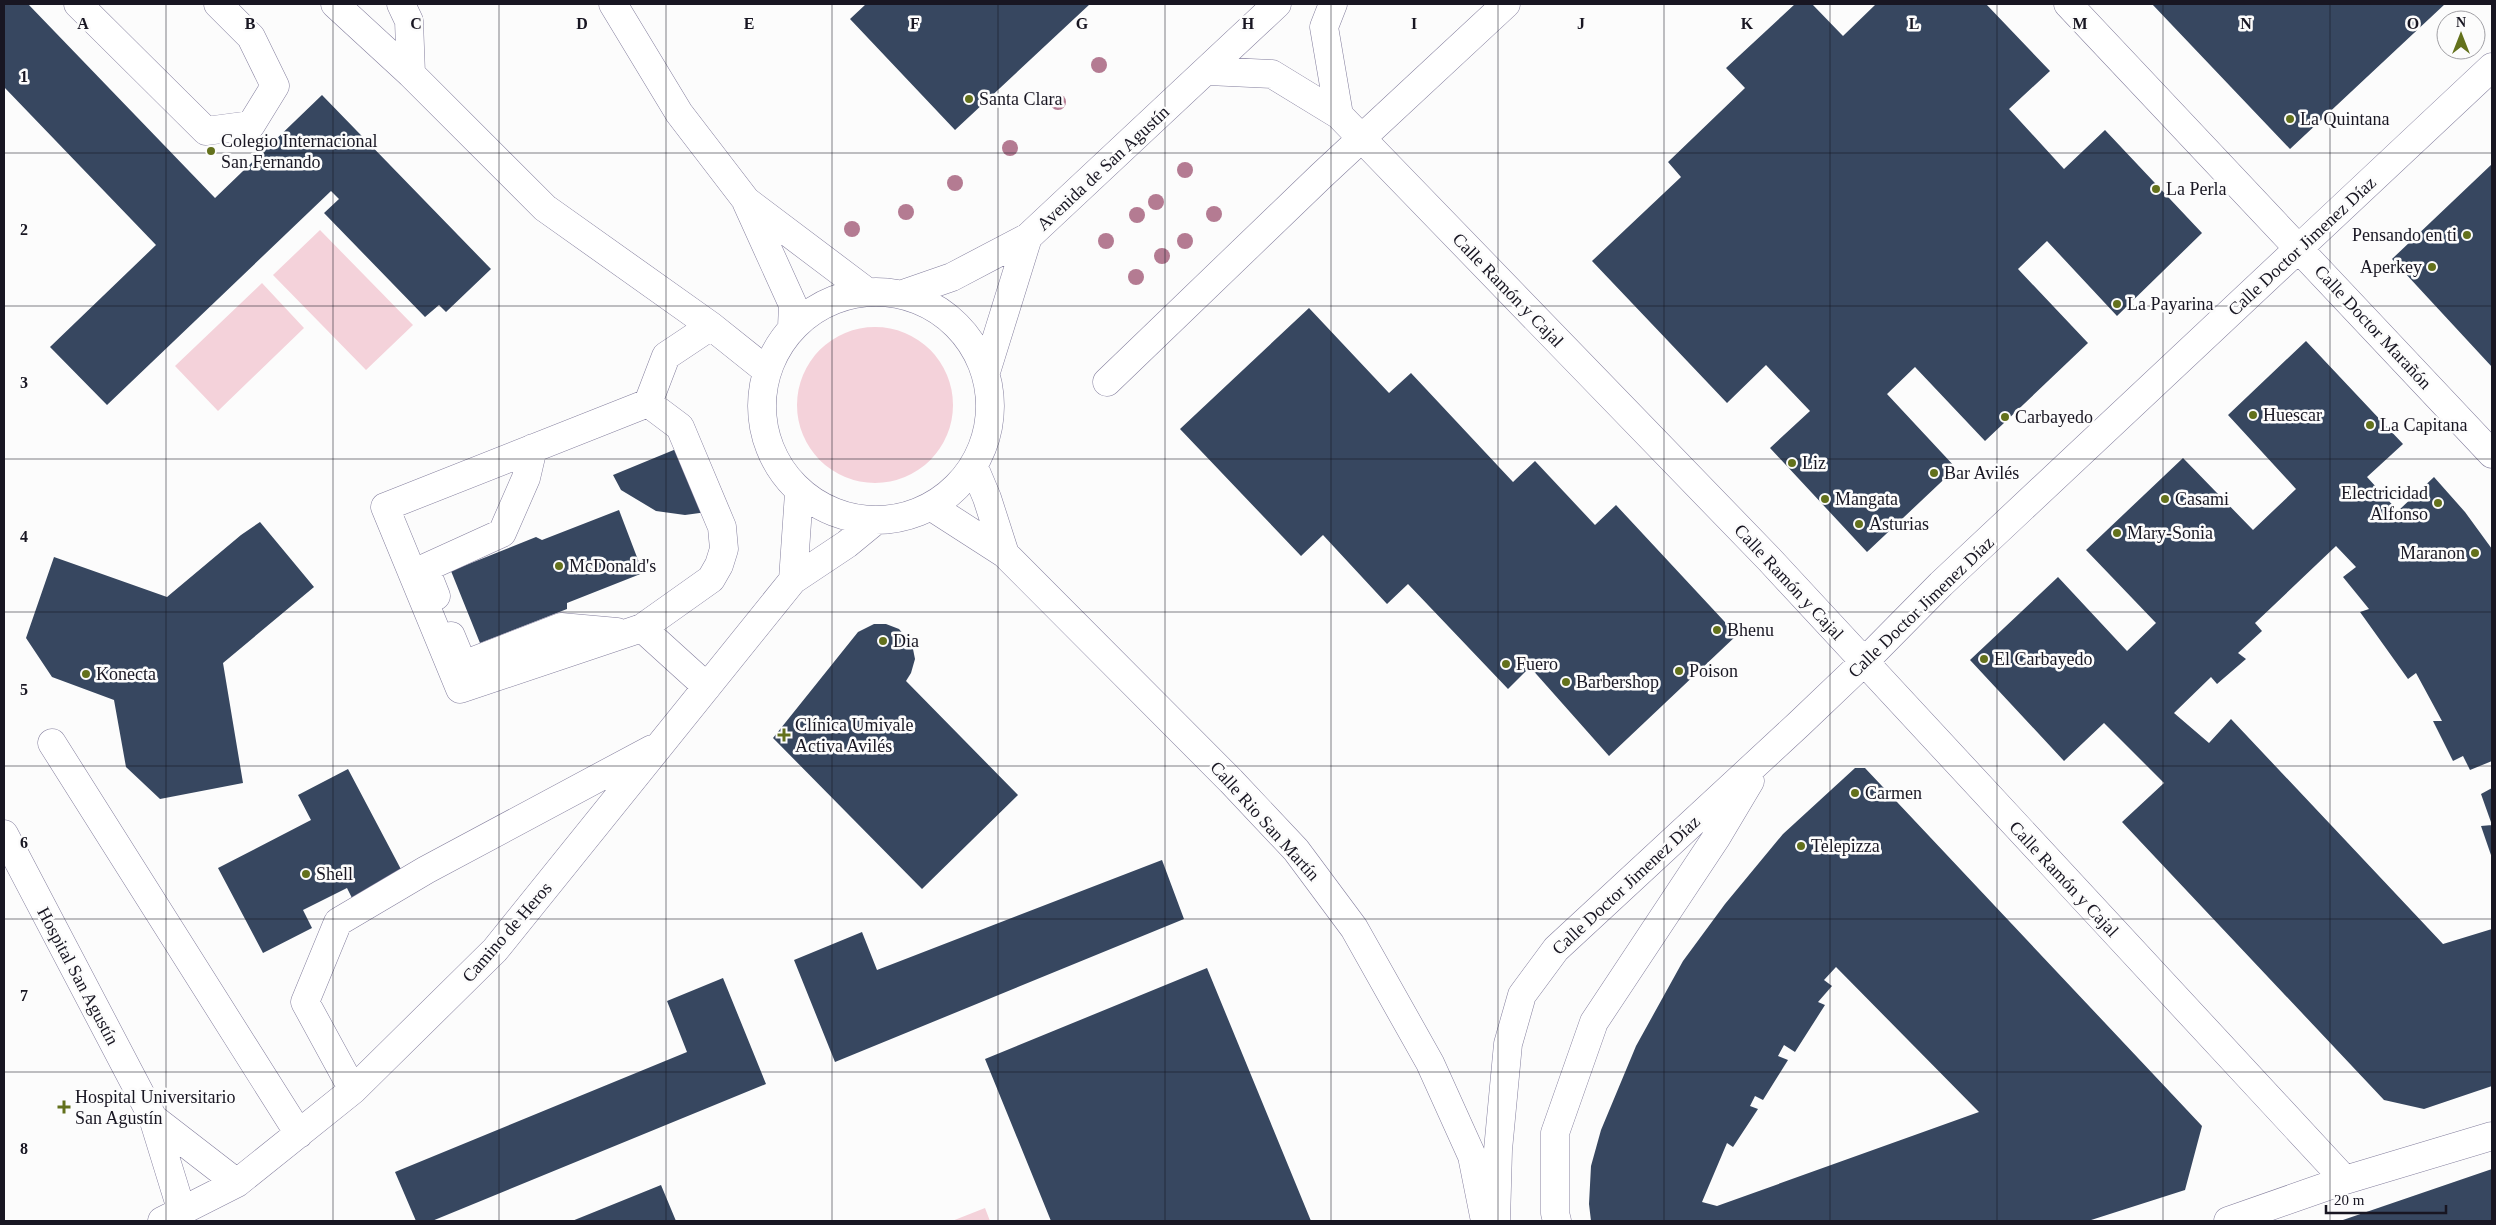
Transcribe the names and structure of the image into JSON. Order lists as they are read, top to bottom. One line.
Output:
{"streets":{"street":["Avenida de San Agustín","Calle Doctor Jimenez Díaz","Calle Ramón y Cajal","Calle Doctor Marañón","Calle Rio San Martín","Camino de Heros","Hospital San Agustín"]},"crossings":[["Avenida de San Agustín","Calle Ramón y Cajal"],["Calle Doctor Jimenez Díaz","Calle Ramón y Cajal"],["Calle Doctor Jimenez Díaz","Calle Doctor Marañón"],["Camino de Heros","Hospital San Agustín"]],"places":{"other":["Santa Clara","La Quintana","Colegio Internacional San Fernando","La Perla","Pensando en ti","Aperkey","La Payarina","Huescar","Carbayedo","La Capitana","Liz","Bar Avilés","Mangata","Casami","Electricidad Alfonso","Asturias","Mary-Sonia","Maranon","McDonald's","Bhenu","Dia","El Carbayedo","Fuero","Poison","Konecta","Barbershop","Carmen","Telepizza","Shell"],"health":["Clínica Umivale Activa Avilés","Hospital Universitario San Agustín"]},"scale_bar":"20 m","north":"top","grid":{"columns":["A","B","C","D","E","F","G","H","I","J","K","L","M","N","O"],"rows":["1","2","3","4","5","6","7","8"]}}
